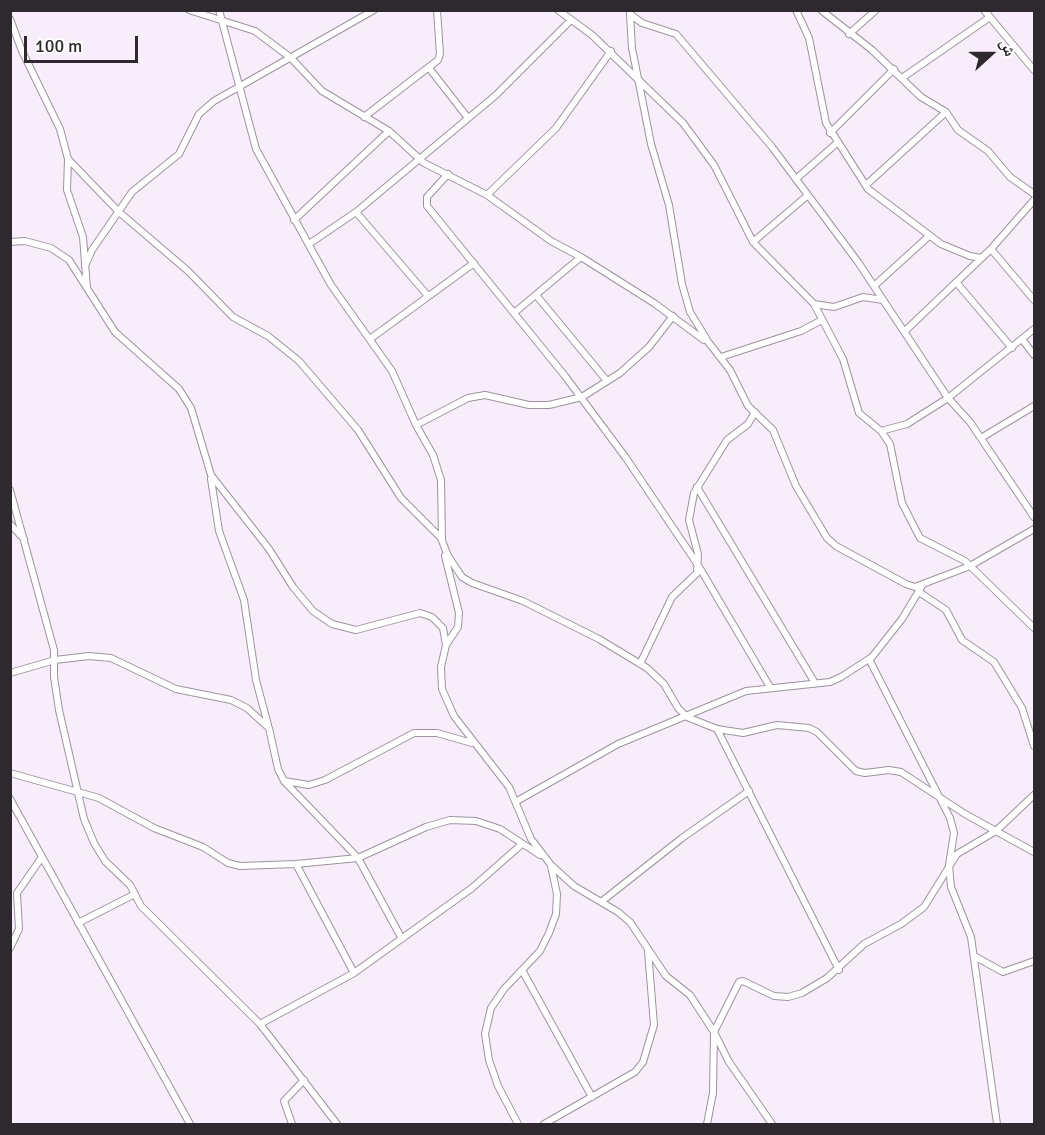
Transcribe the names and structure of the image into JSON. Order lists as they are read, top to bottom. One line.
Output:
{"scale_bar":"100 m","north":"right"}
